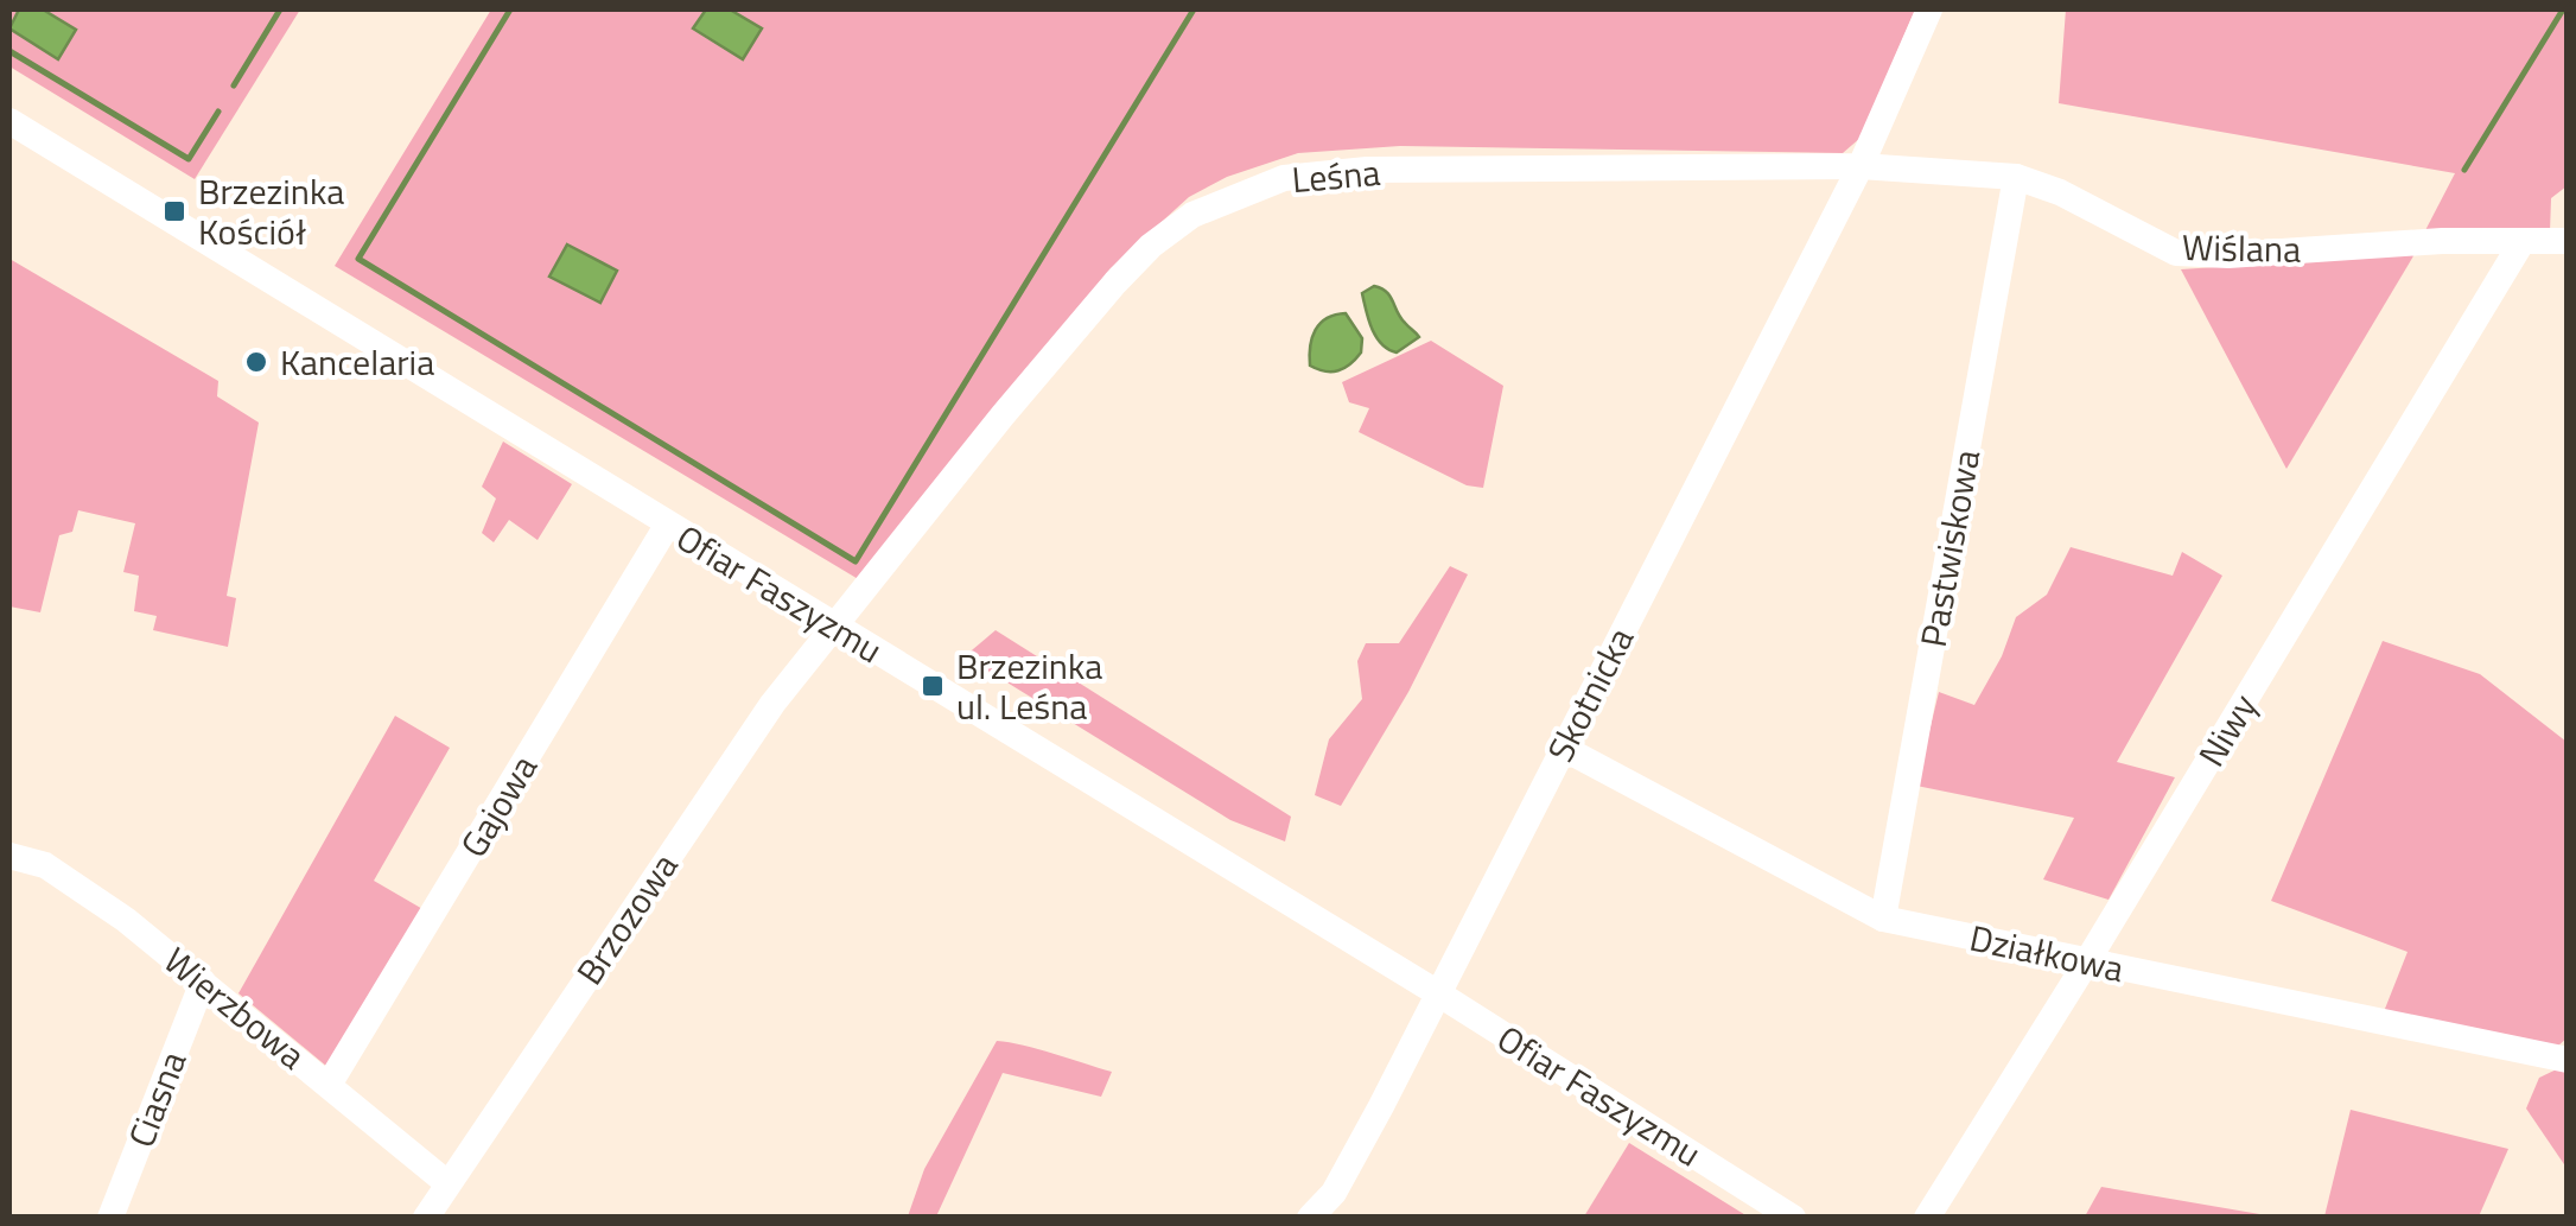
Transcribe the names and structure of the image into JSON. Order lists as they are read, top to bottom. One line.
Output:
{"streets":{"street":["Leśna","Wiślana","Pastwiskowa","Ofiar Faszyzmu","Skotnicka","Niwy","Gajowa","Brzozowa","Działkowa","Wierzbowa","Ciasna"]},"crossings":[["Leśna","Wiślana"],["Leśna","Ofiar Faszyzmu"],["Leśna","Skotnicka"],["Leśna","Brzozowa"],["Wiślana","Pastwiskowa"],["Wiślana","Skotnicka"],["Wiślana","Niwy"],["Pastwiskowa","Działkowa"],["Ofiar Faszyzmu","Skotnicka"],["Ofiar Faszyzmu","Gajowa"],["Ofiar Faszyzmu","Brzozowa"],["Skotnicka","Działkowa"],["Niwy","Działkowa"],["Gajowa","Wierzbowa"],["Brzozowa","Wierzbowa"],["Wierzbowa","Ciasna"]],"places":{"transit":["Brzezinka Kościół","Brzezinka ul. Leśna"],"other":["Kancelaria"]}}
